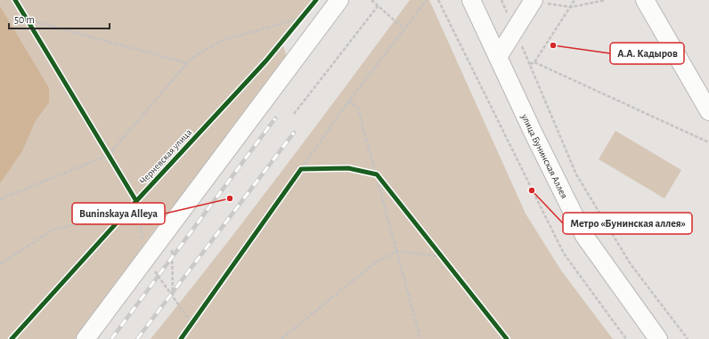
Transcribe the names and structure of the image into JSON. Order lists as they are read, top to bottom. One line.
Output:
{"streets":{"street":["улица Бунинская Аллея"],"cycle path":["Черневская улица"]},"places":["А.А. Кадыров","Метро «Бунинская аллея»","Buninskaya Alleya"],"scale_bar":"50 m"}
